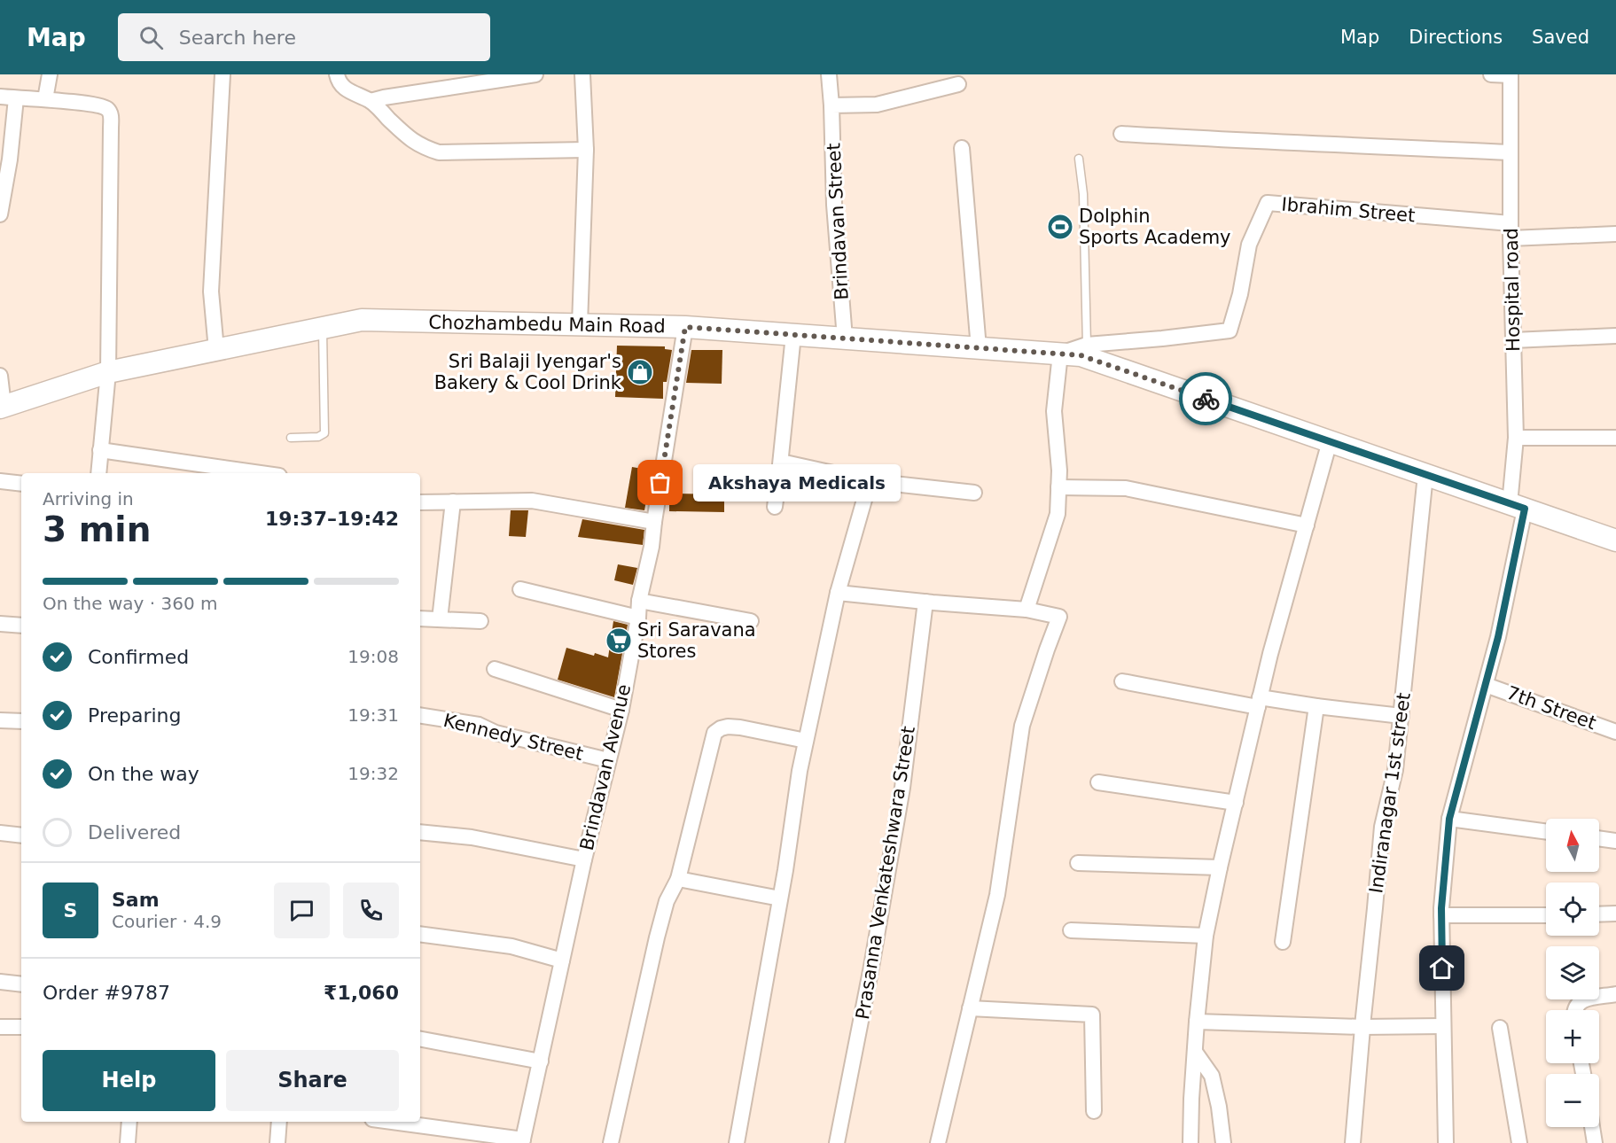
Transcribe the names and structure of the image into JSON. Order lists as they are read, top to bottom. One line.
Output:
{"streets":{"street":["Ibrahim Street","Brindavan Street","Hospital road","Chozhambedu Main Road","7th Street","Kennedy Street","Brindavan Avenue","Indiranagar 1st street","Prasanna Venkateshwara Street"]},"crossings":[["Ibrahim Street","Hospital road"],["Ibrahim Street","Chozhambedu Main Road"],["Brindavan Street","Chozhambedu Main Road"],["Hospital road","Chozhambedu Main Road"],["Hospital road","7th Street"],["Chozhambedu Main Road","Brindavan Avenue"],["Chozhambedu Main Road","Indiranagar 1st street"],["Kennedy Street","Brindavan Avenue"]],"places":{"sports":["Dolphin Sports Academy"],"shop":["Sri Balaji Iyengar's Bakery & Cool Drink"],"other":["Akshaya Medicals"],"supermarket":["Sri Saravana Stores"]},"north":"top","page":{"header":"Map","search":"Search here","nav":["Map","Directions","Saved"],"bubble":"Akshaya Medicals","heading":["3 min","Arriving in","19:37–19:42"],"panel":["Sam","Courier · 4.9","Order #9787","₹1,060"],"bar":"On the way · 360 m","list":[["Confirmed","19:08"],["Preparing","19:31"],["On the way","19:32"],"Delivered"],"map_buttons":["+","−"],"round":"S","buttons":["Help","Share"]}}
